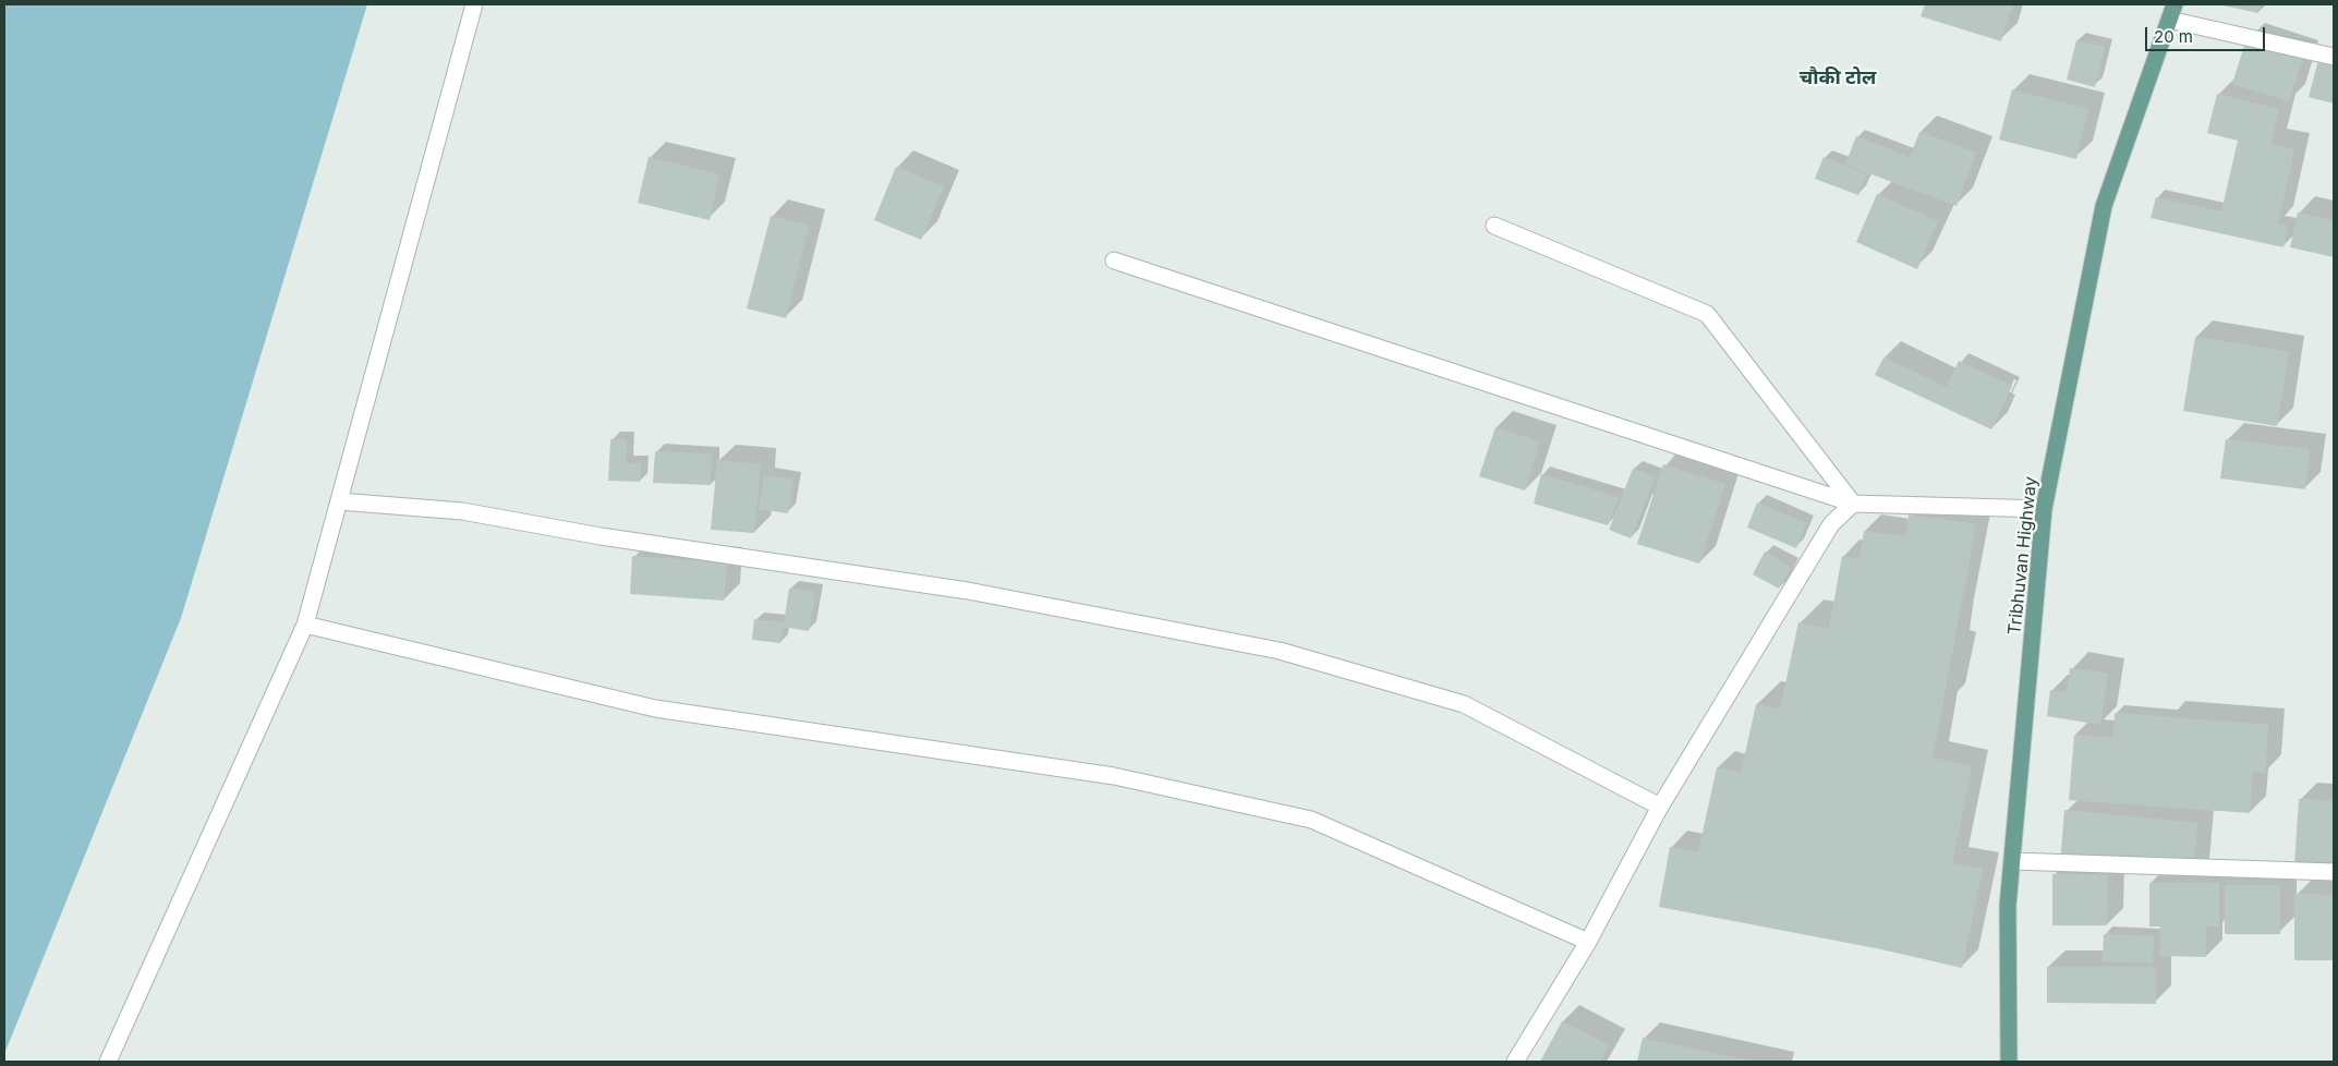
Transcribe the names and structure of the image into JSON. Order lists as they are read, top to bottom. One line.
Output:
{"streets":{"main road":["Tribhuvan Highway"]},"districts":["चौकी टोल"],"scale_bar":"20 m"}
